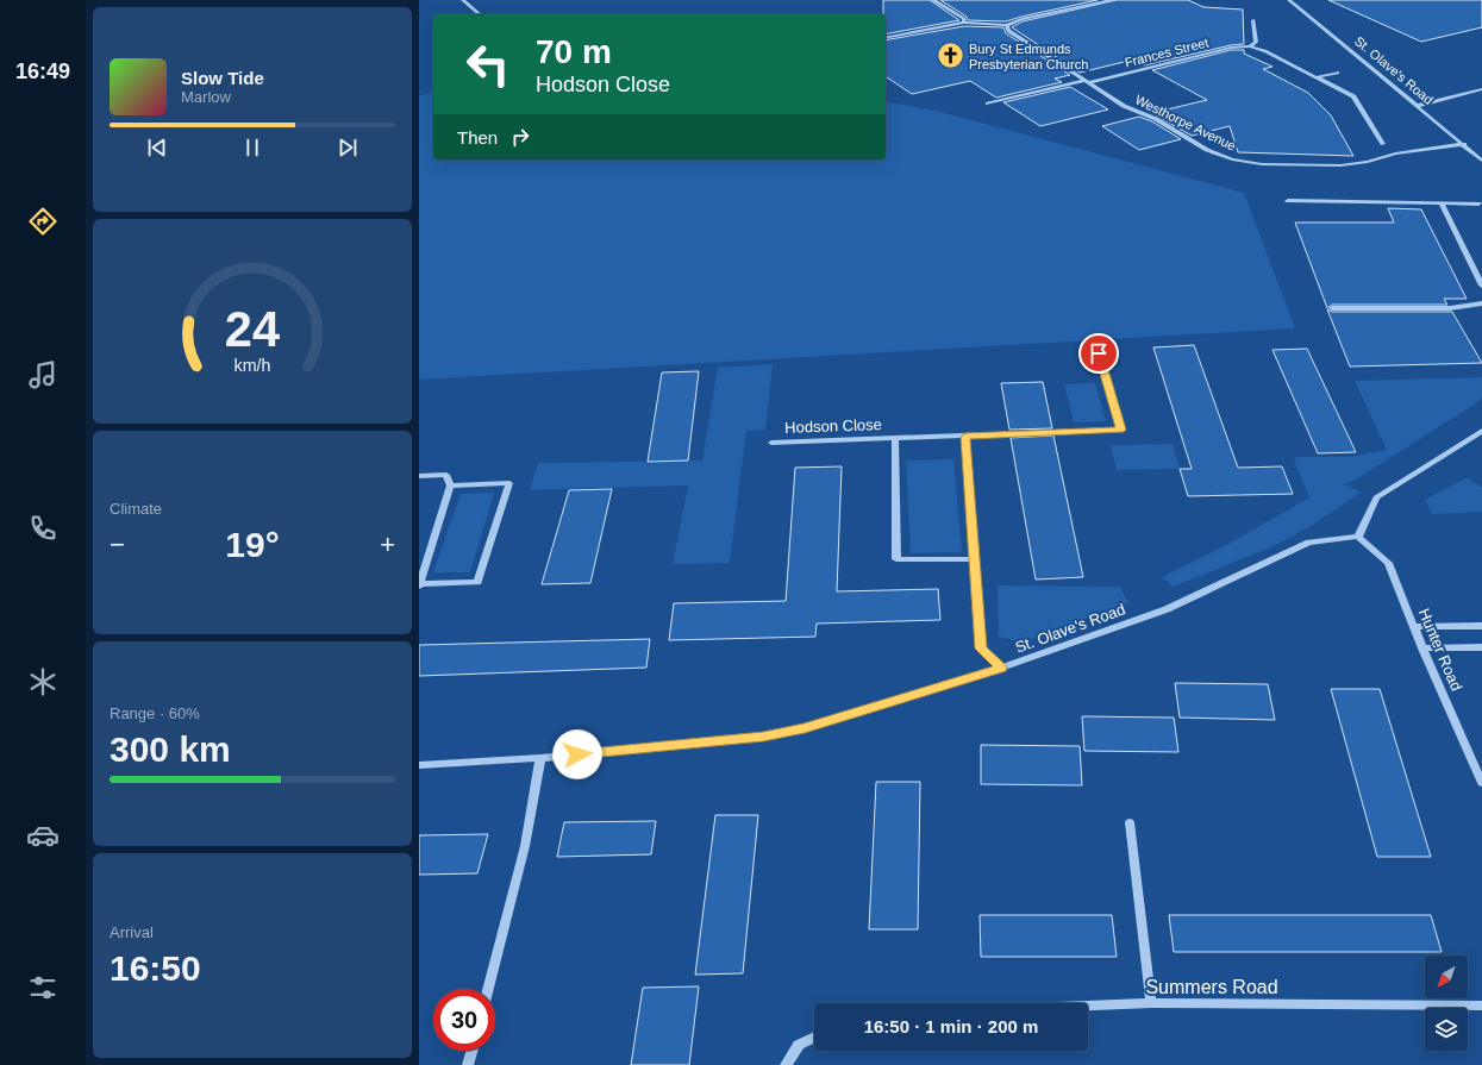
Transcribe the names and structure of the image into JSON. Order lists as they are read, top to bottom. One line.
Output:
{"streets":{"street":["Frances Street","St. Olave's Road","Westhorpe Avenue","Hodson Close","Hunter Road","Summers Road"]},"crossings":[["Frances Street","Westhorpe Avenue"],["St. Olave's Road","Westhorpe Avenue"],["St. Olave's Road","Hunter Road"]],"places":{"church":["Bury St Edmunds Presbyterian Church"]},"north":"bottom left","page":{"tabs":"16:49","turn":["70 m","Hodson Close"],"song":["Slow Tide","Marlow"],"then":"Then","tile":["Climate",["Range · 60%","300 km"],["Arrival","16:50"]],"heat":["−","19°","+"],"limit":"30","trip":"16:50 · 1 min · 200 m","gauge":["24","km/h"]}}
